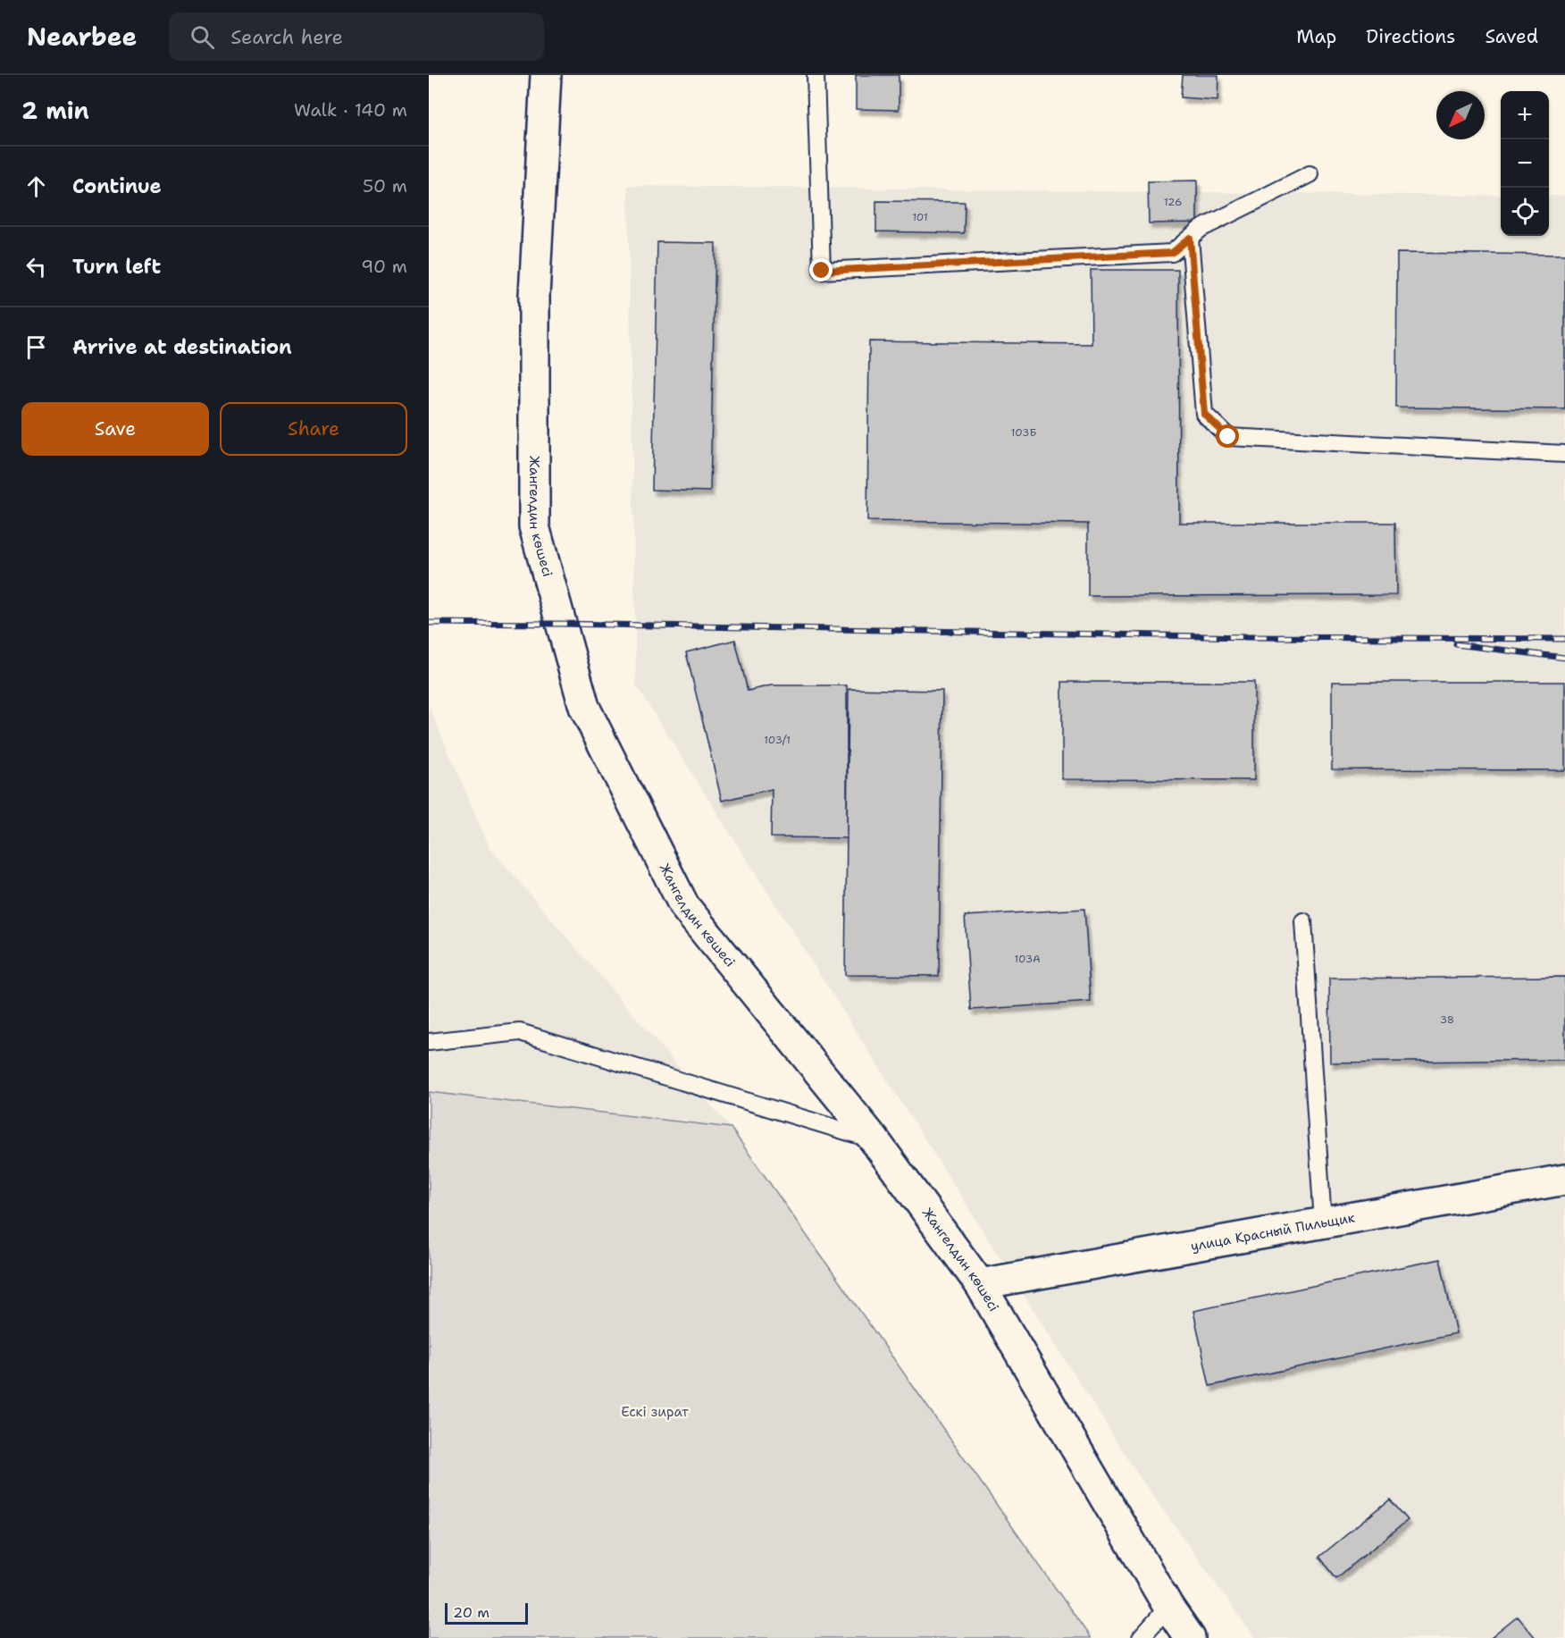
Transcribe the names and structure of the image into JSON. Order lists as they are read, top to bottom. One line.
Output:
{"streets":{"main road":["Жангелдин көшесі","улица Красный Пильщик"]},"crossings":[["Жангелдин көшесі","улица Красный Пильщик"]],"parks":["Ескі зират"],"house_numbers":["126","101","103Б","103/1","103A","38"],"scale_bar":"20 m","north":"bottom left","page":{"header":"Nearbee","search":"Search here","nav":["Map","Directions","Saved"],"heading":["2 min","Walk · 140 m"],"map_buttons":["+","−"],"list":[["Continue","50 m"],["Turn left","90 m"],"Arrive at destination"],"buttons":["Save","Share"],"scale":"20 m"}}
